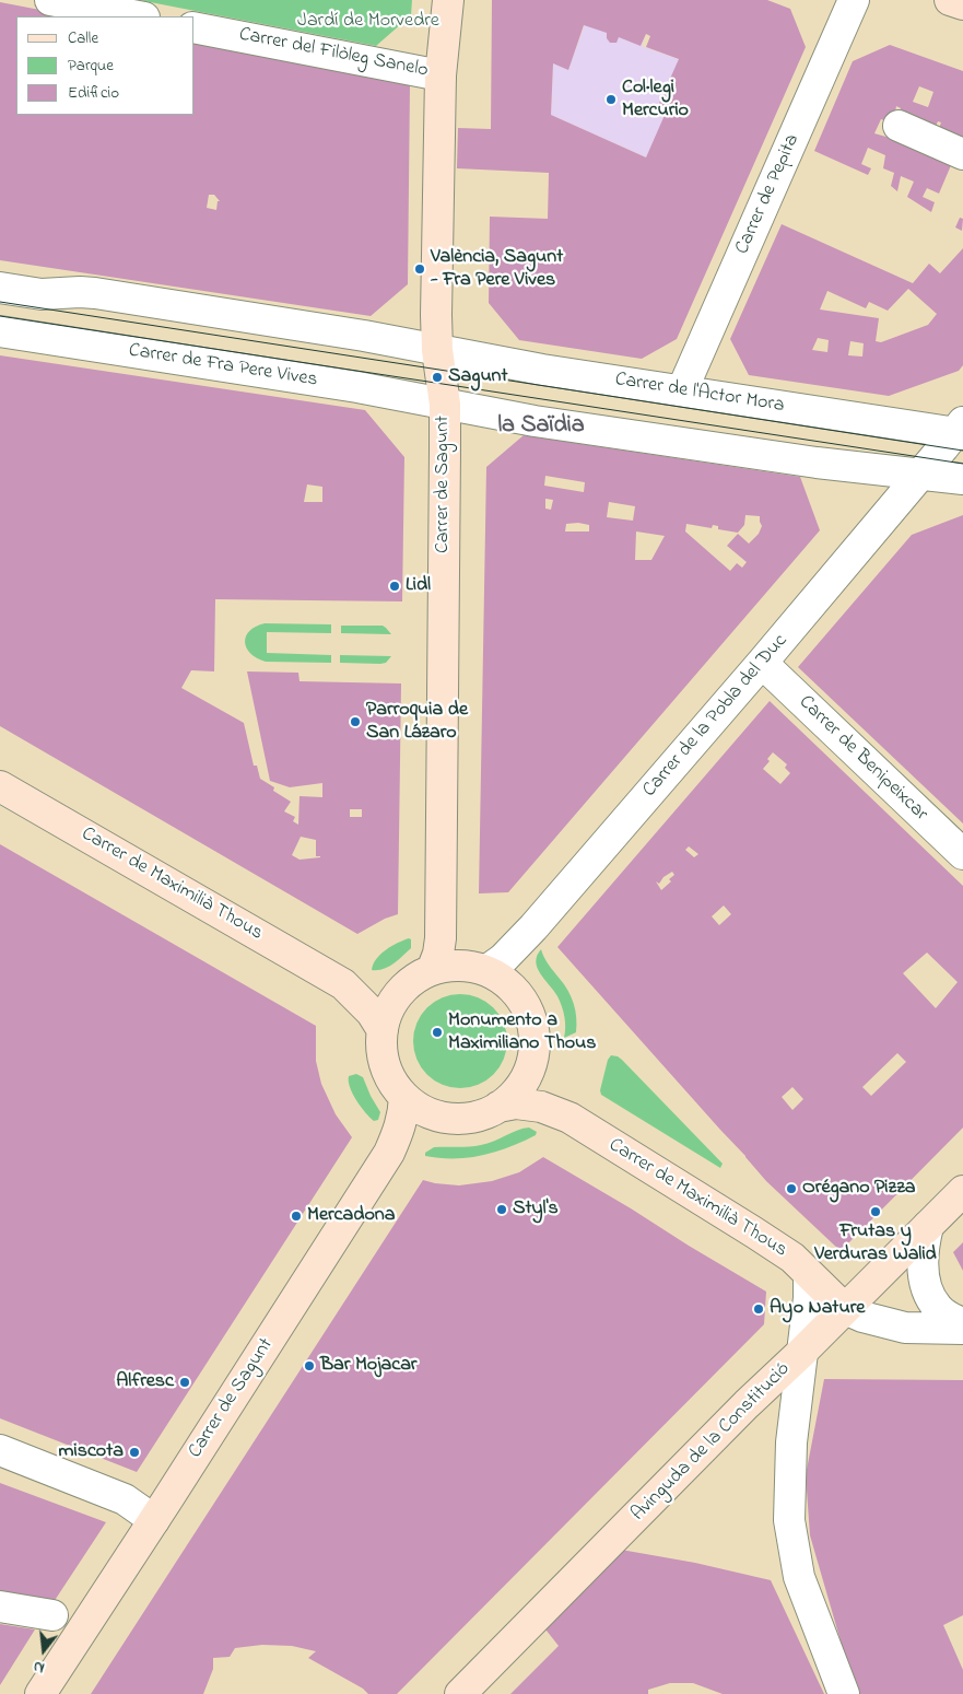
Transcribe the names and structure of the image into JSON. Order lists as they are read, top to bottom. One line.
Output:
{"streets":{"street":["Carrer del Filòleg Sanelo","Carrer de Pepita","Carrer de Fra Pere Vives","Carrer de l'Actor Mora","Carrer de Sagunt","Carrer de la Pobla del Duc","Carrer de Benipeixcar","Carrer de Maximilià Thous","Avinguda de la Constitució"]},"crossings":[["Carrer del Filòleg Sanelo","Carrer de Sagunt"],["Carrer de Pepita","Carrer de l'Actor Mora"],["Carrer de Fra Pere Vives","Carrer de Sagunt"],["Carrer de l'Actor Mora","Carrer de Sagunt"],["Carrer de l'Actor Mora","Carrer de la Pobla del Duc"],["Carrer de Sagunt","Carrer de la Pobla del Duc"],["Carrer de Sagunt","Carrer de Maximilià Thous"],["Carrer de la Pobla del Duc","Carrer de Benipeixcar"],["Carrer de la Pobla del Duc","Carrer de Maximilià Thous"],["Carrer de Maximilià Thous","Avinguda de la Constitució"]],"districts":["la Saïdia"],"parks":["Jardí de Morvedre"],"places":["Col·legi Mercurio","València, Sagunt - Fra Pere Vives","Sagunt","Lidl","Parroquia de San Lázaro","Monumento a Maximiliano Thous","Orégano Pizza","Styl's","Frutas y Verduras Walid","Mercadona","Ayo Nature","Bar Mojacar","Alfresc","miscota"],"legend":["Calle","Parque","Edificio"],"north":"bottom"}
